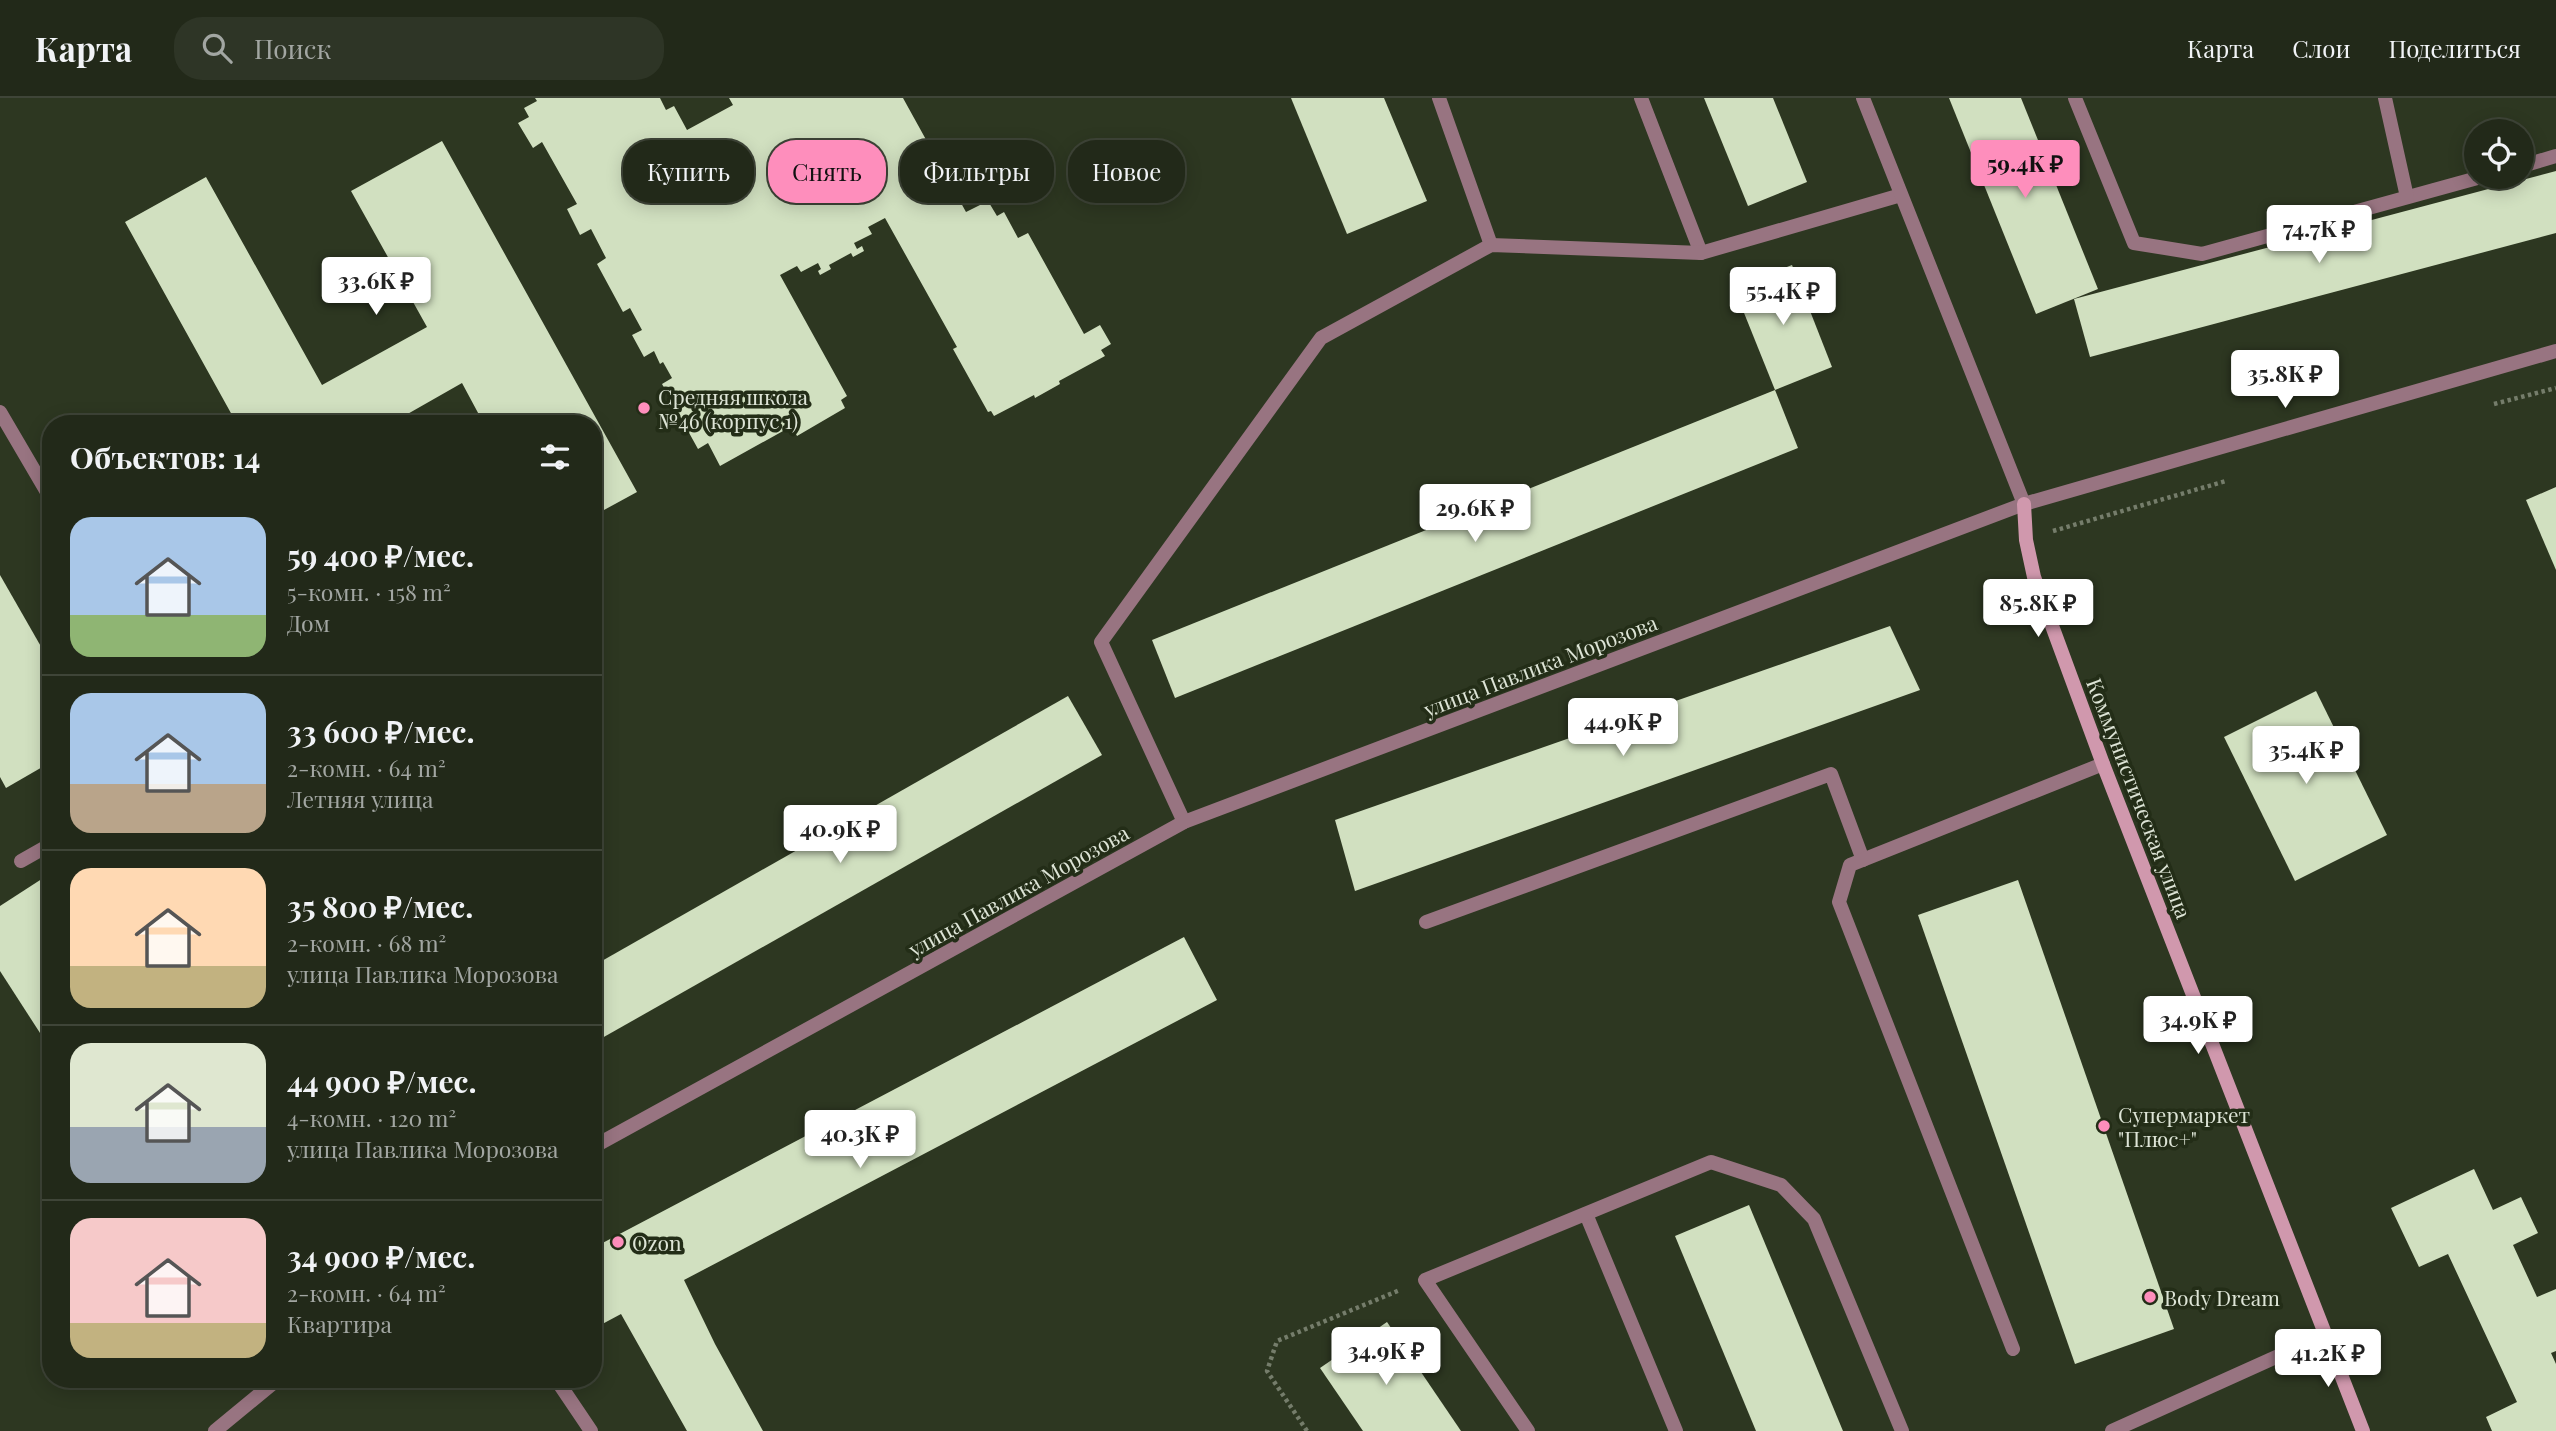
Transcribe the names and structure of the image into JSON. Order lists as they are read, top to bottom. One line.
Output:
{"streets":{"main road":["Коммунистическая улица"],"street":["улица Павлика Морозова"]},"crossings":[["улица Павлика Морозова","Коммунистическая улица"]],"places":["Средняя школа №46 (корпус 1)","Супермаркет \"Плюс+\"","Ozon","Body Dream"],"page":{"header":"Карта","search":"Поиск","nav":["Карта","Слои","Поделиться"],"price":["59.4K ₽","74.7K ₽","33.6K ₽","55.4K ₽","35.8K ₽","29.6K ₽","85.8K ₽","44.9K ₽","35.4K ₽","40.9K ₽","34.9K ₽","40.3K ₽","34.9K ₽","41.2K ₽"],"chip":["Купить","Снять","Фильтры","Новое"],"heading":"Объектов: 14","list":[{"name":"59 400 ₽/мес.","note":"5-комн. · 158 m² · Дом"},{"name":"33 600 ₽/мес.","note":"2-комн. · 64 m² · Летняя улица"},{"name":"35 800 ₽/мес.","note":"2-комн. · 68 m² · улица Павлика Морозова"},{"name":"44 900 ₽/мес.","note":"4-комн. · 120 m² · улица Павлика Морозова"},{"name":"34 900 ₽/мес.","note":"2-комн. · 64 m² · Квартира"}]}}
